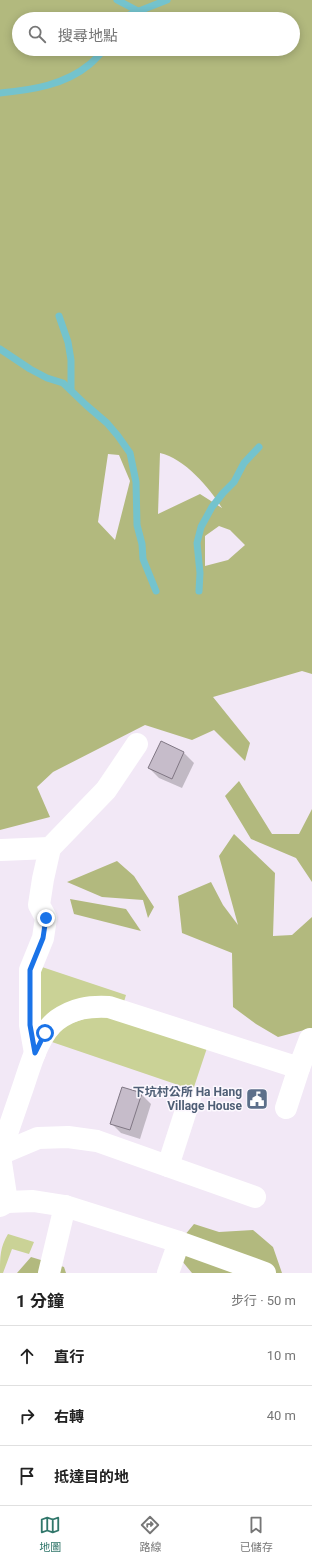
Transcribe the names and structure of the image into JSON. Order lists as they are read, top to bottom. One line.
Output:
{"places":{"public building":["下坑村公所 Ha Hang Village House"]},"page":{"search":"搜尋地點","heading":["1 分鐘","步行 · 50 m"],"list":[["直行","10 m"],["右轉","40 m"],"抵達目的地"],"nav":["地圖","路線","已儲存"]}}
